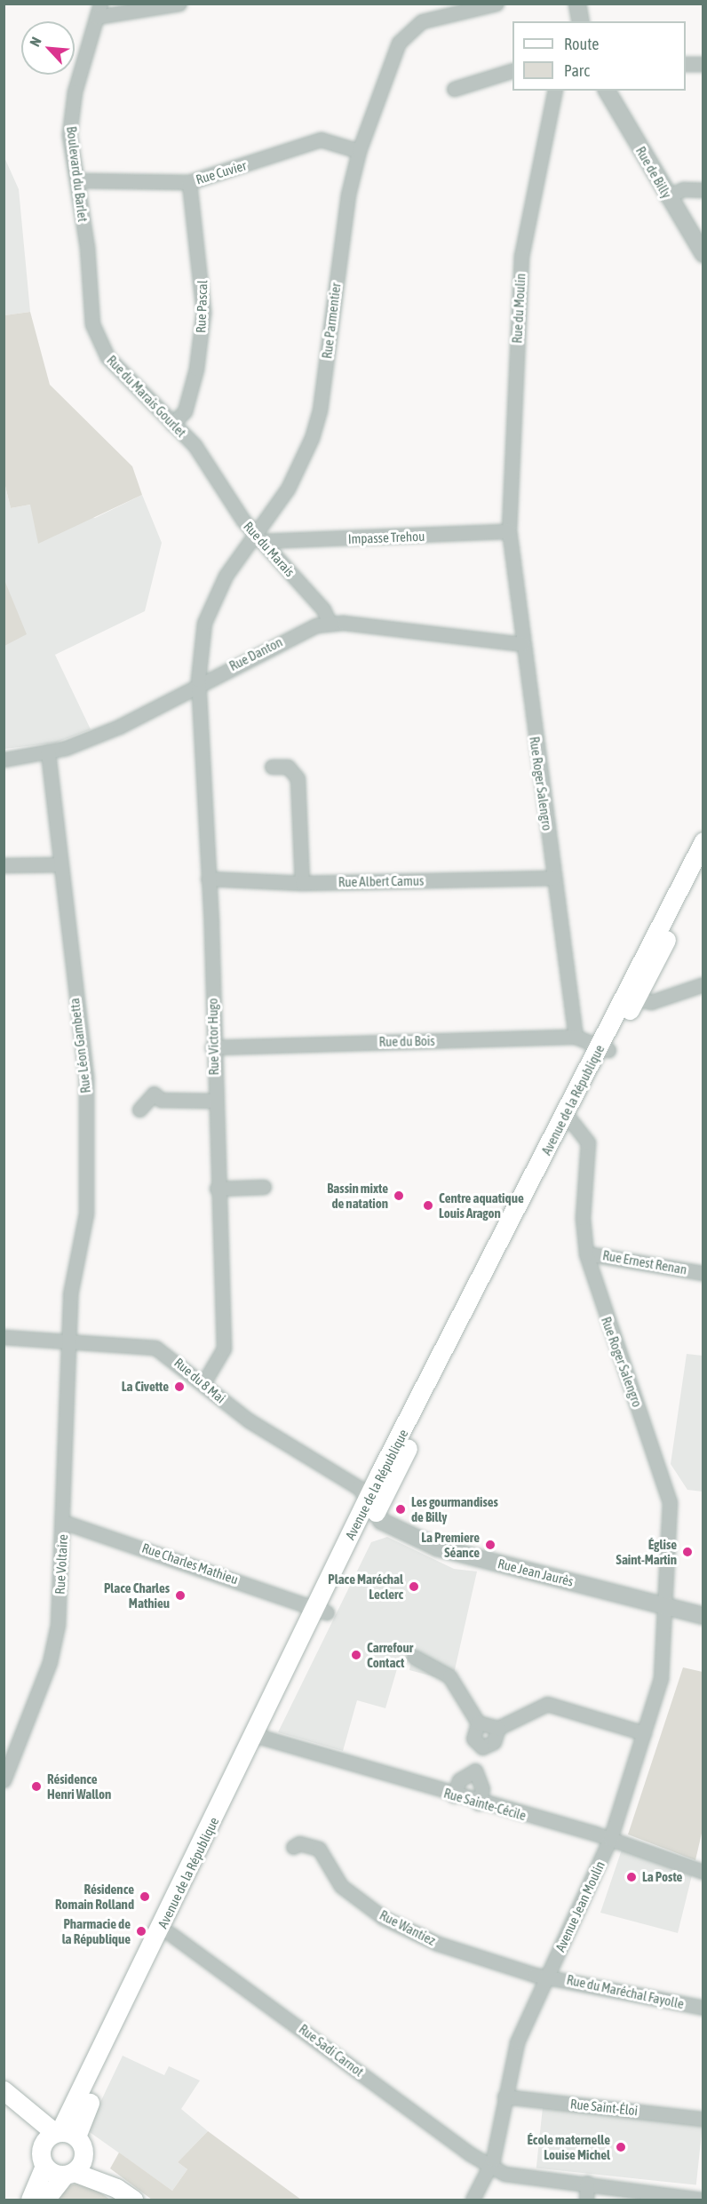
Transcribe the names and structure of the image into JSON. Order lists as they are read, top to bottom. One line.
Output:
{"streets":{"main road":["Avenue de la République"],"street":["Rue Cuvier","Rue de Billy","Boulevard du Barlet","Rue Pascal","Rue du Moulin","Rue Parmentier","Rue du Marais Gourlet","Impasse Trehou","Rue du Marais","Rue Danton","Rue Roger Salengro","Rue Albert Camus","Rue Victor Hugo","Rue du Bois","Rue Léon Gambetta","Rue Ernest Renan","Rue du 8 Mai","Rue Charles Mathieu","Rue Voltaire","Rue Jean Jaurès","Rue Sainte-Cécile","Avenue Jean Moulin","Rue Wantiez","Rue du Maréchal Fayolle","Rue Sadi Carnot","Rue Saint-Éloi"]},"crossings":[["Rue Cuvier","Boulevard du Barlet"],["Rue Cuvier","Rue Pascal"],["Rue Cuvier","Rue Parmentier"],["Boulevard du Barlet","Rue du Marais Gourlet"],["Rue Pascal","Rue du Marais Gourlet"],["Rue du Moulin","Impasse Trehou"],["Rue du Moulin","Rue Roger Salengro"],["Rue Parmentier","Impasse Trehou"],["Rue Parmentier","Rue du Marais"],["Rue Parmentier","Rue Danton"],["Rue Parmentier","Rue Victor Hugo"],["Rue du Marais Gourlet","Rue du Marais"],["Impasse Trehou","Rue du Marais"],["Impasse Trehou","Rue Roger Salengro"],["Rue du Marais","Rue Danton"],["Rue Danton","Rue Roger Salengro"],["Rue Danton","Rue Victor Hugo"],["Rue Danton","Rue Léon Gambetta"],["Rue Roger Salengro","Rue Albert Camus"],["Rue Roger Salengro","Rue du Bois"],["Rue Roger Salengro","Avenue de la République"],["Rue Roger Salengro","Rue Ernest Renan"],["Rue Roger Salengro","Rue Jean Jaurès"],["Rue Roger Salengro","Avenue Jean Moulin"],["Rue Albert Camus","Rue Victor Hugo"],["Rue Victor Hugo","Rue du Bois"],["Rue Victor Hugo","Rue du 8 Mai"],["Rue du Bois","Avenue de la République"],["Rue Léon Gambetta","Rue du 8 Mai"],["Rue Léon Gambetta","Rue Voltaire"],["Avenue de la République","Rue du 8 Mai"],["Avenue de la République","Rue Charles Mathieu"],["Avenue de la République","Rue Jean Jaurès"],["Avenue de la République","Rue Sainte-Cécile"],["Avenue de la République","Rue Sadi Carnot"],["Rue du 8 Mai","Rue Voltaire"],["Rue du 8 Mai","Rue Jean Jaurès"],["Rue Charles Mathieu","Rue Voltaire"],["Rue Jean Jaurès","Avenue Jean Moulin"],["Rue Sainte-Cécile","Avenue Jean Moulin"],["Avenue Jean Moulin","Rue Wantiez"],["Avenue Jean Moulin","Rue du Maréchal Fayolle"],["Avenue Jean Moulin","Rue Sadi Carnot"],["Avenue Jean Moulin","Rue Saint-Éloi"],["Rue Wantiez","Rue du Maréchal Fayolle"]],"places":["Bassin mixte de natation","Centre aquatique Louis Aragon","La Civette","Les gourmandises de Billy","La Premiere Séance","Église Saint-Martin","Place Maréchal Leclerc","Place Charles Mathieu","Carrefour Contact","Résidence Henri Wallon","La Poste","Résidence Romain Rolland","Pharmacie de la République","École maternelle Louise Michel"],"legend":["Route","Parc"],"north":"top left"}
